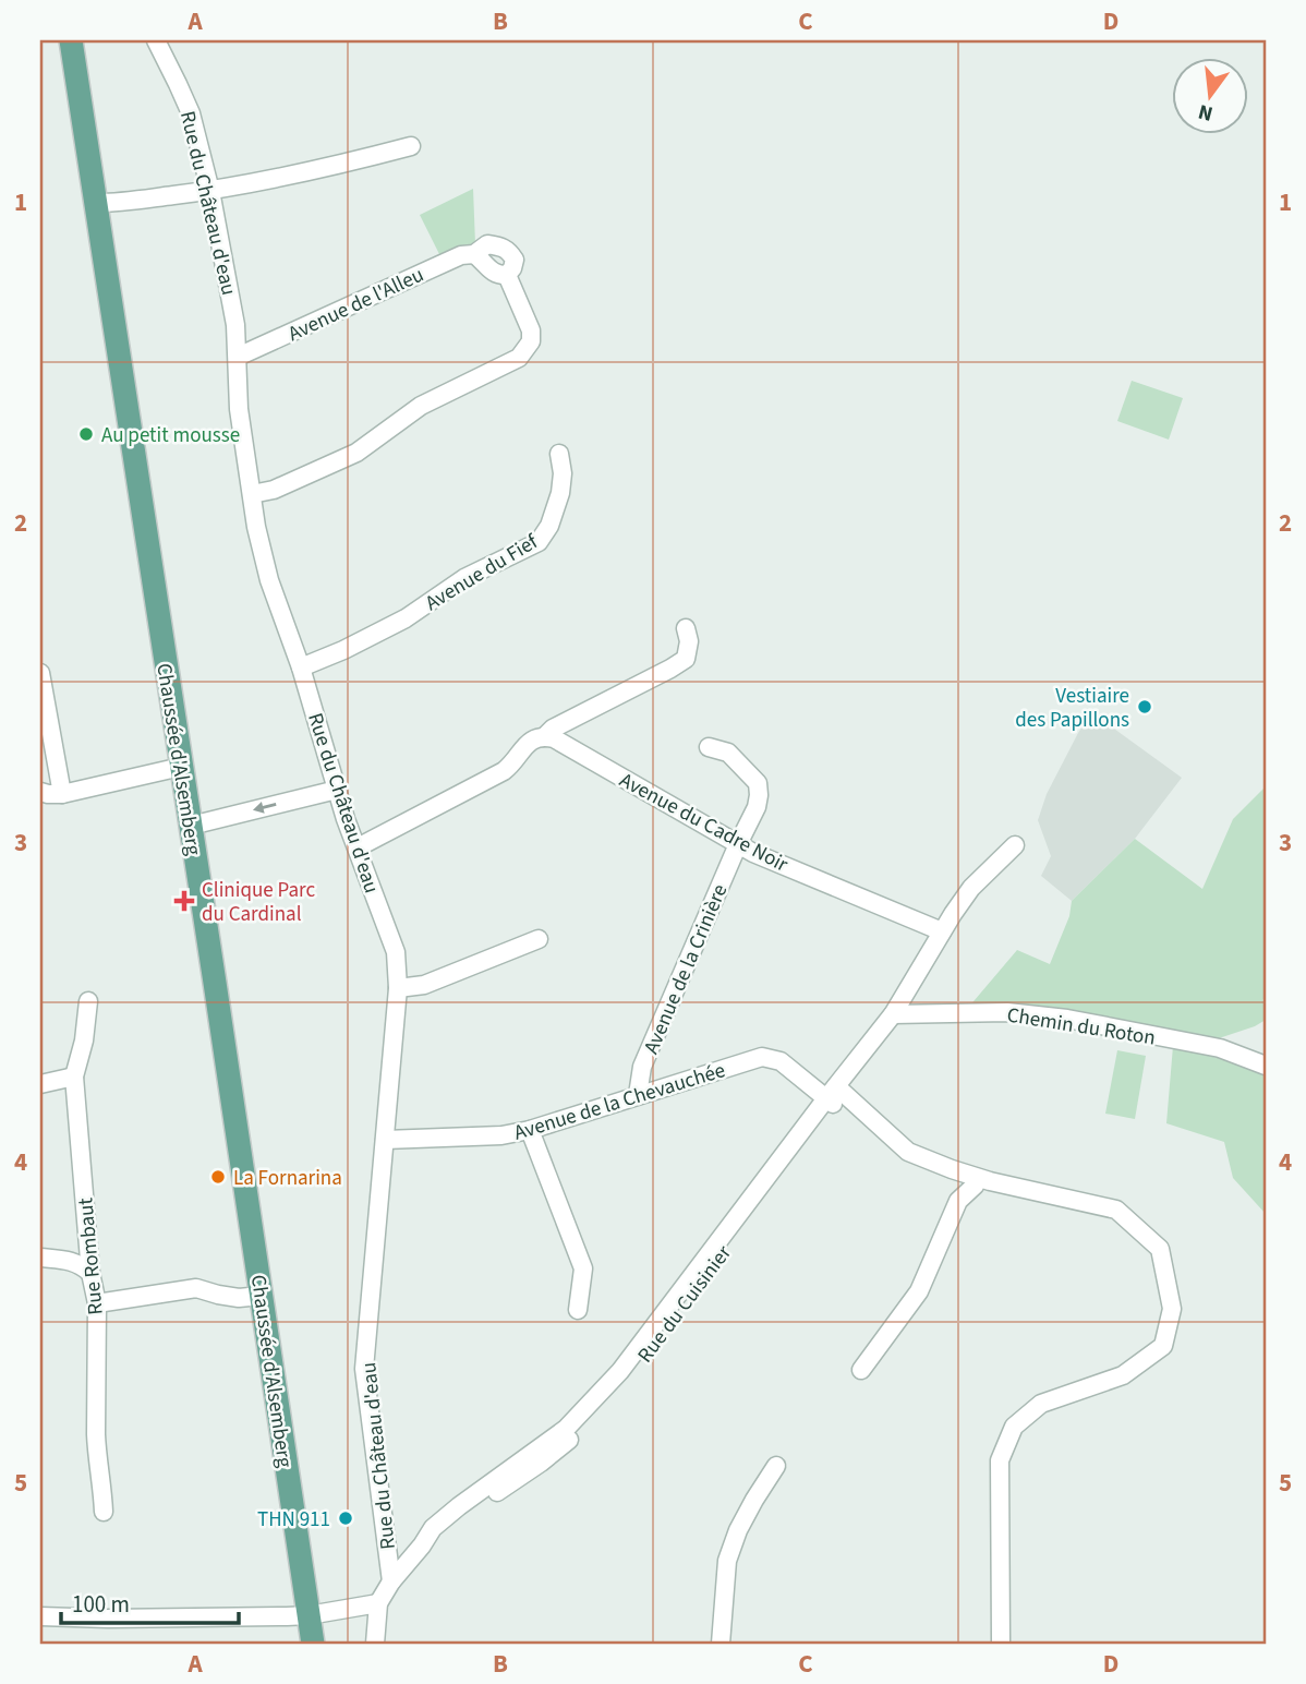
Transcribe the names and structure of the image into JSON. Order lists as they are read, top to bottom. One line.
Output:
{"streets":{"main road":["Chaussée d'Alsemberg"],"street":["Rue du Château d'eau","Avenue de l'Alleu","Avenue du Fief","Avenue du Cadre Noir","Avenue de la Crinière","Chemin du Roton","Avenue de la Chevauchée","Rue Rombaut","Rue du Cuisinier"]},"crossings":[["Rue du Château d'eau","Avenue de l'Alleu"],["Rue du Château d'eau","Avenue du Fief"],["Rue du Château d'eau","Avenue de la Chevauchée"],["Rue du Château d'eau","Rue du Cuisinier"],["Avenue du Cadre Noir","Avenue de la Crinière"],["Avenue du Cadre Noir","Rue du Cuisinier"],["Avenue de la Crinière","Avenue de la Chevauchée"],["Chemin du Roton","Rue du Cuisinier"],["Avenue de la Chevauchée","Rue du Cuisinier"]],"places":{"other":["Au petit mousse","Vestiaire des Papillons","La Fornarina","THN 911"],"health":["Clinique Parc du Cardinal"]},"scale_bar":"100 m","north":"bottom","grid":{"columns":["A","B","C","D"],"rows":["1","2","3","4","5"]}}
